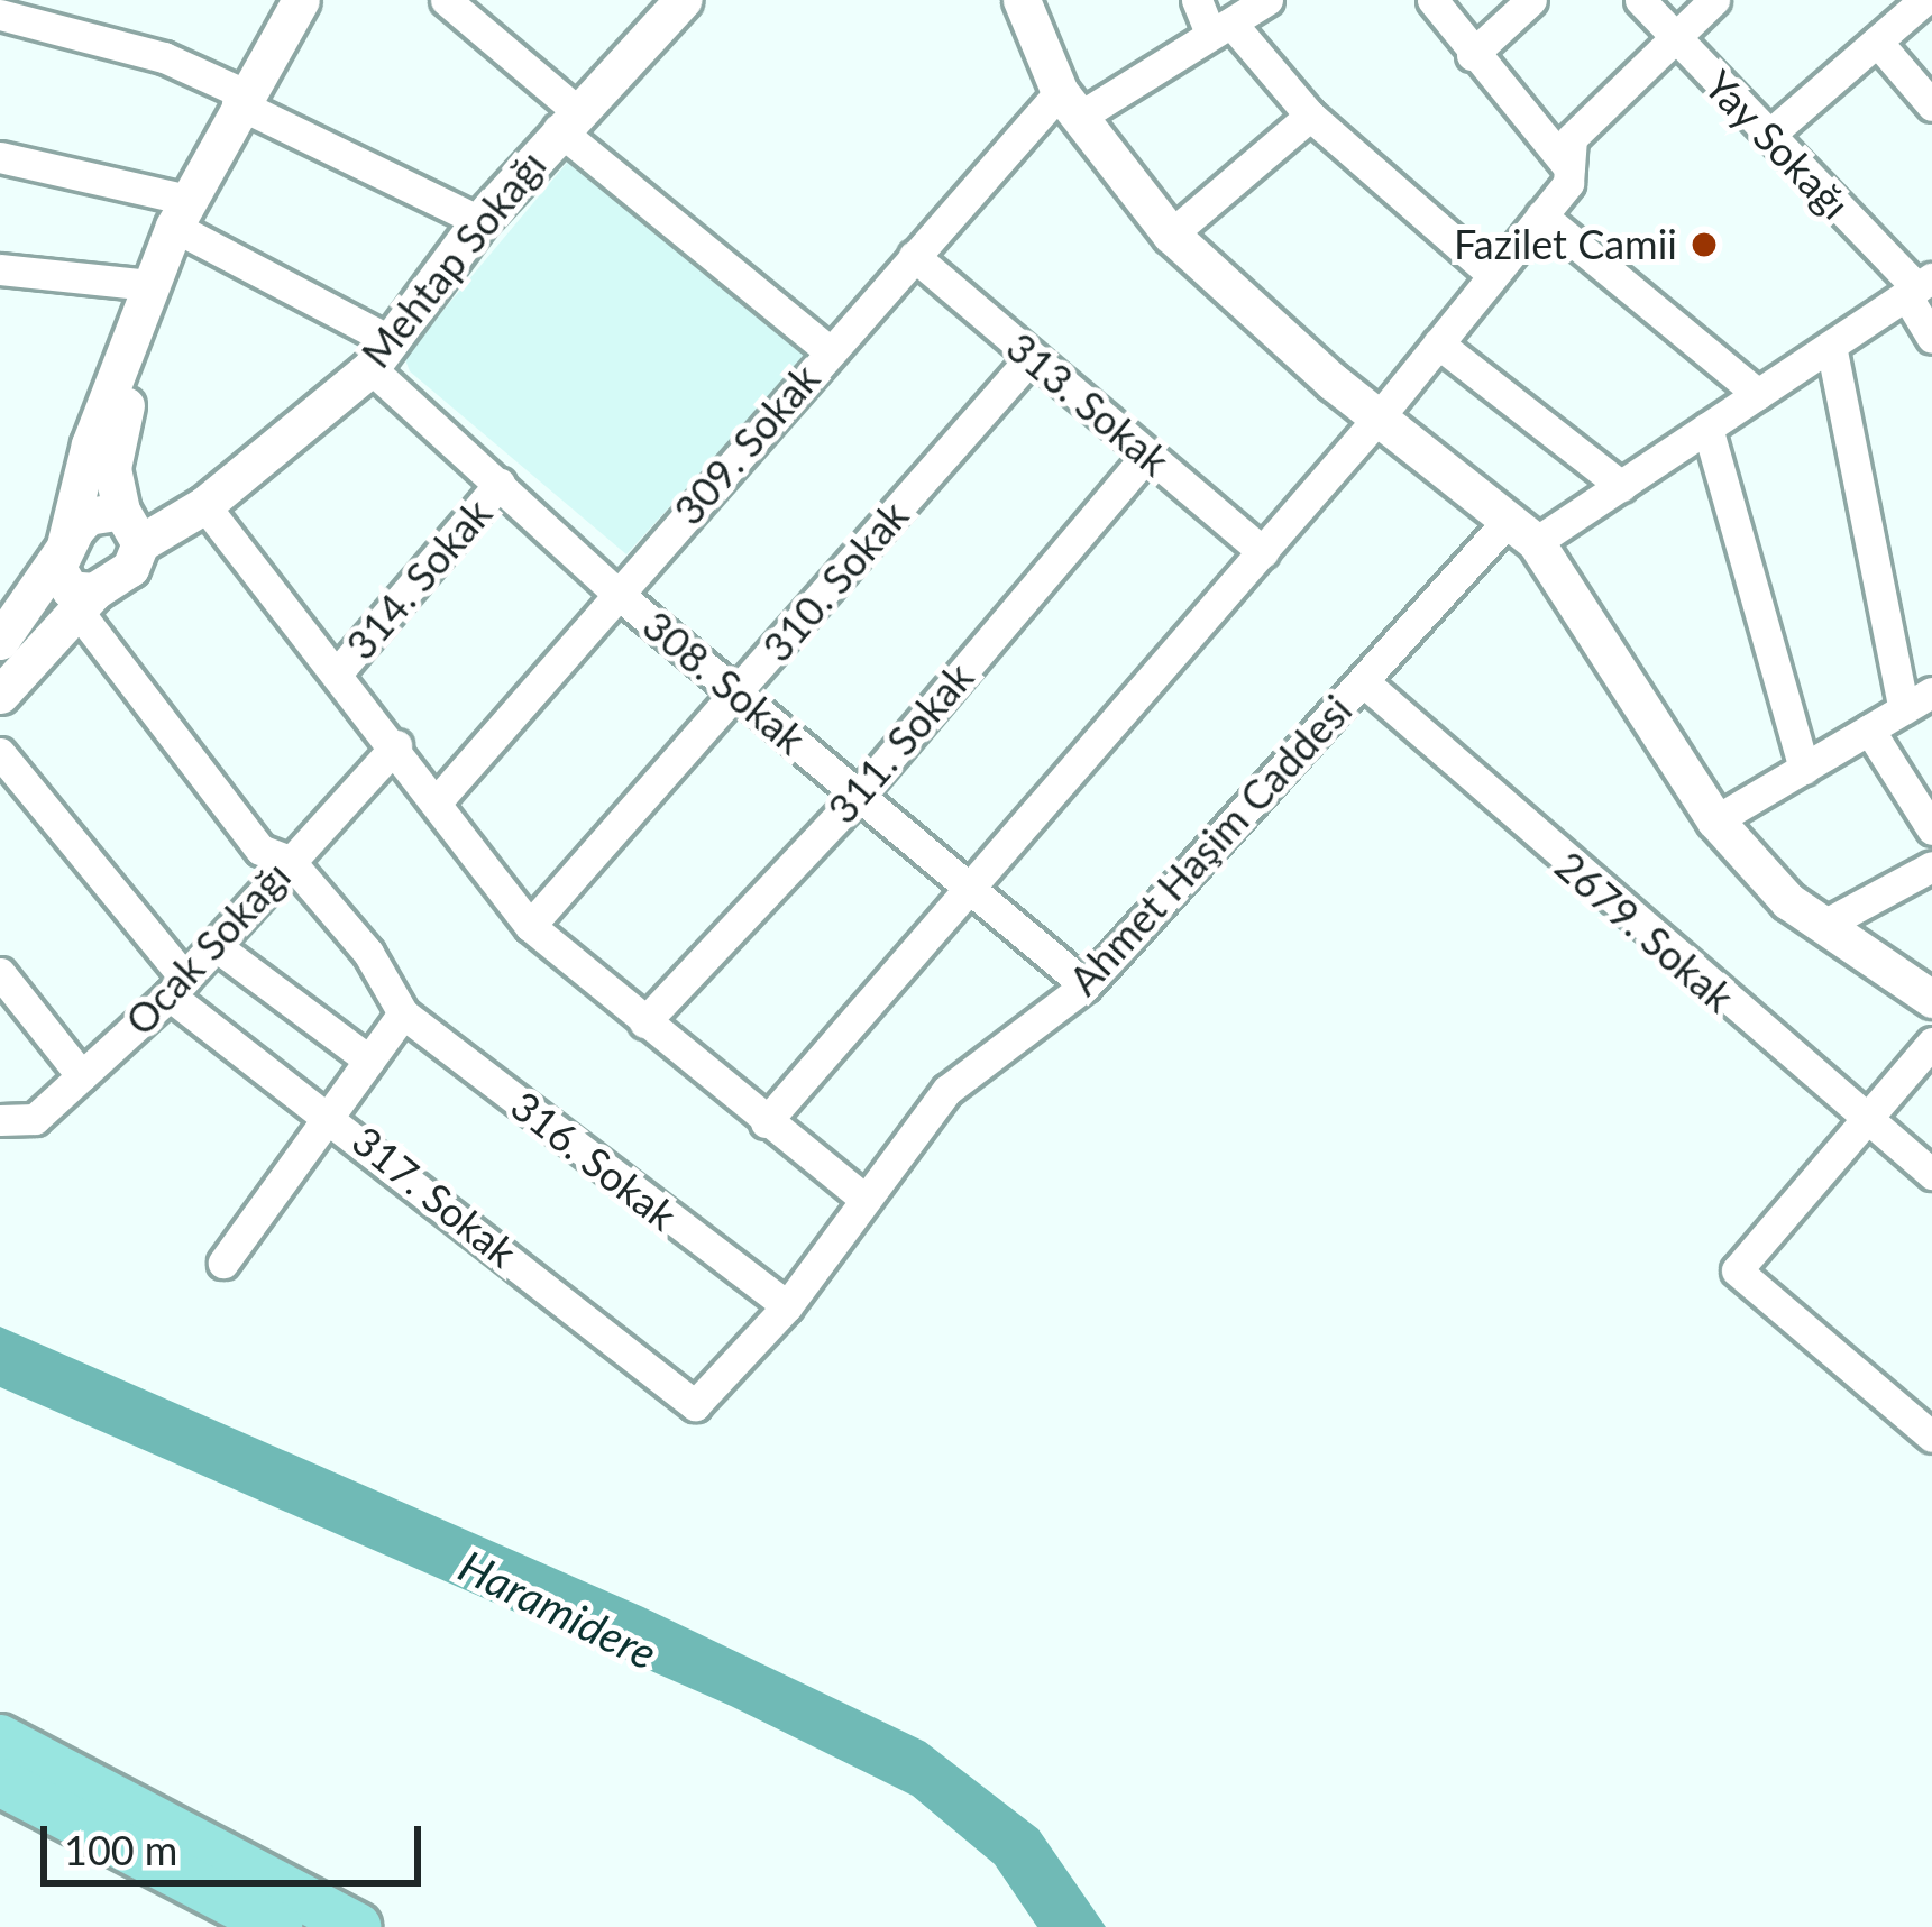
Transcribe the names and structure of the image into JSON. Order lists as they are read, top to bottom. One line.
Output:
{"streets":{"street":["Yay Sokağı","Mehtap Sokağı","313. Sokak","309. Sokak","314. Sokak","310. Sokak","308. Sokak","311. Sokak","Ahmet Haşim Caddesi","2679. Sokak","Ocak Sokağı","316. Sokak","317. Sokak"]},"crossings":[["Yay Sokağı","Ahmet Haşim Caddesi"],["Mehtap Sokağı","308. Sokak"],["313. Sokak","309. Sokak"],["313. Sokak","310. Sokak"],["313. Sokak","311. Sokak"],["309. Sokak","308. Sokak"],["314. Sokak","308. Sokak"],["310. Sokak","308. Sokak"],["308. Sokak","311. Sokak"],["308. Sokak","Ahmet Haşim Caddesi"],["Ahmet Haşim Caddesi","2679. Sokak"],["Ahmet Haşim Caddesi","316. Sokak"],["Ahmet Haşim Caddesi","317. Sokak"],["Ocak Sokağı","317. Sokak"]],"water":["Haramidere"],"places":["Fazilet Camii"],"scale_bar":"100 m"}
